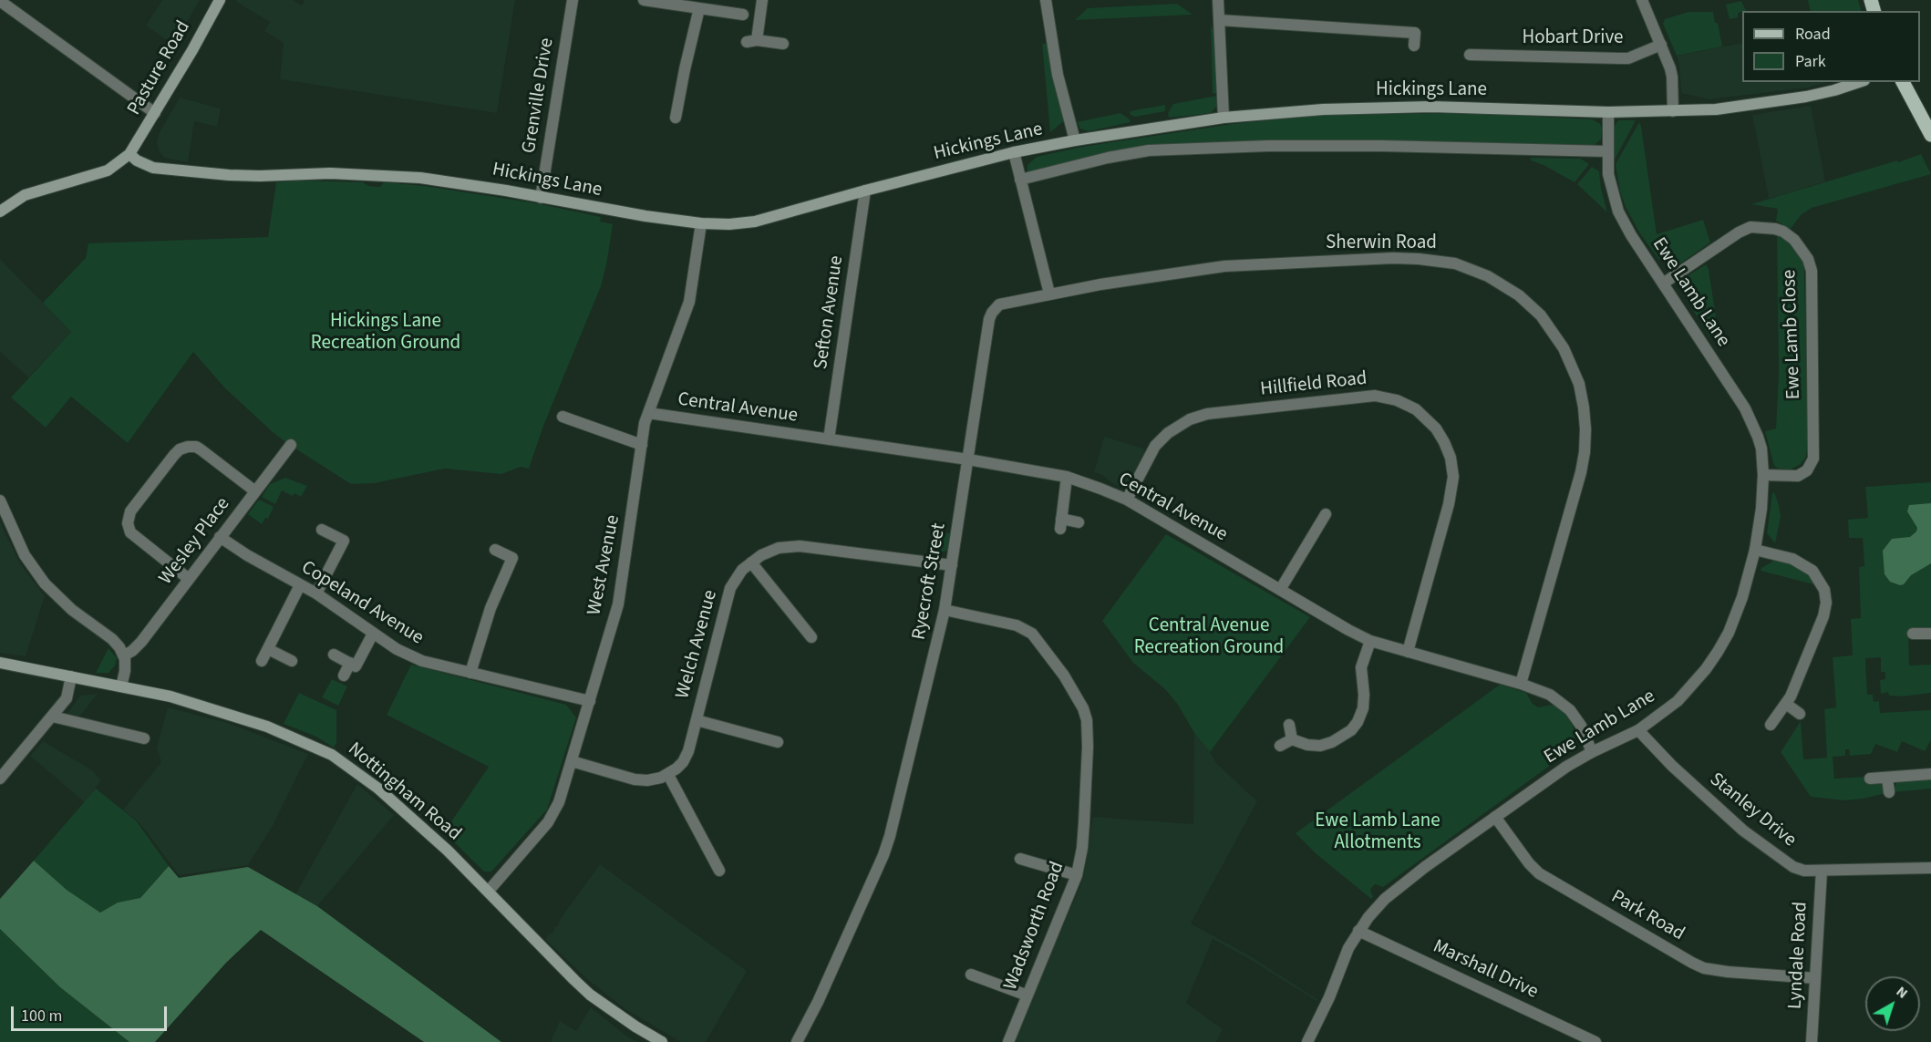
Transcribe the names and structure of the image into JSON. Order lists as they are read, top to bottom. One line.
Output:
{"streets":{"main road":["Pasture Road","Hickings Lane","Nottingham Road"],"street":["Hobart Drive","Grenville Drive","Sherwin Road","Ewe Lamb Lane","Sefton Avenue","Ewe Lamb Close","Hillfield Road","Central Avenue","Wesley Place","West Avenue","Ryecroft Street","Copeland Avenue","Welch Avenue","Stanley Drive","Park Road","Wadsworth Road","Lyndale Road","Marshall Drive"]},"crossings":[["Pasture Road","Hickings Lane"],["Hickings Lane","Grenville Drive"],["Hickings Lane","Ewe Lamb Lane"],["Hickings Lane","Sefton Avenue"],["Hickings Lane","West Avenue"],["Sherwin Road","Central Avenue"],["Sherwin Road","Ryecroft Street"],["Ewe Lamb Lane","Ewe Lamb Close"],["Ewe Lamb Lane","Central Avenue"],["Ewe Lamb Lane","Stanley Drive"],["Ewe Lamb Lane","Park Road"],["Ewe Lamb Lane","Marshall Drive"],["Sefton Avenue","Central Avenue"],["Hillfield Road","Central Avenue"],["Central Avenue","West Avenue"],["Central Avenue","Ryecroft Street"],["Wesley Place","Copeland Avenue"],["West Avenue","Copeland Avenue"],["West Avenue","Nottingham Road"],["Ryecroft Street","Welch Avenue"],["Ryecroft Street","Wadsworth Road"],["Stanley Drive","Lyndale Road"],["Park Road","Lyndale Road"]],"parks":["Hickings Lane Recreation Ground","Central Avenue Recreation Ground","Ewe Lamb Lane Allotments"],"legend":["Road","Park"],"scale_bar":"100 m","north":"top right"}
